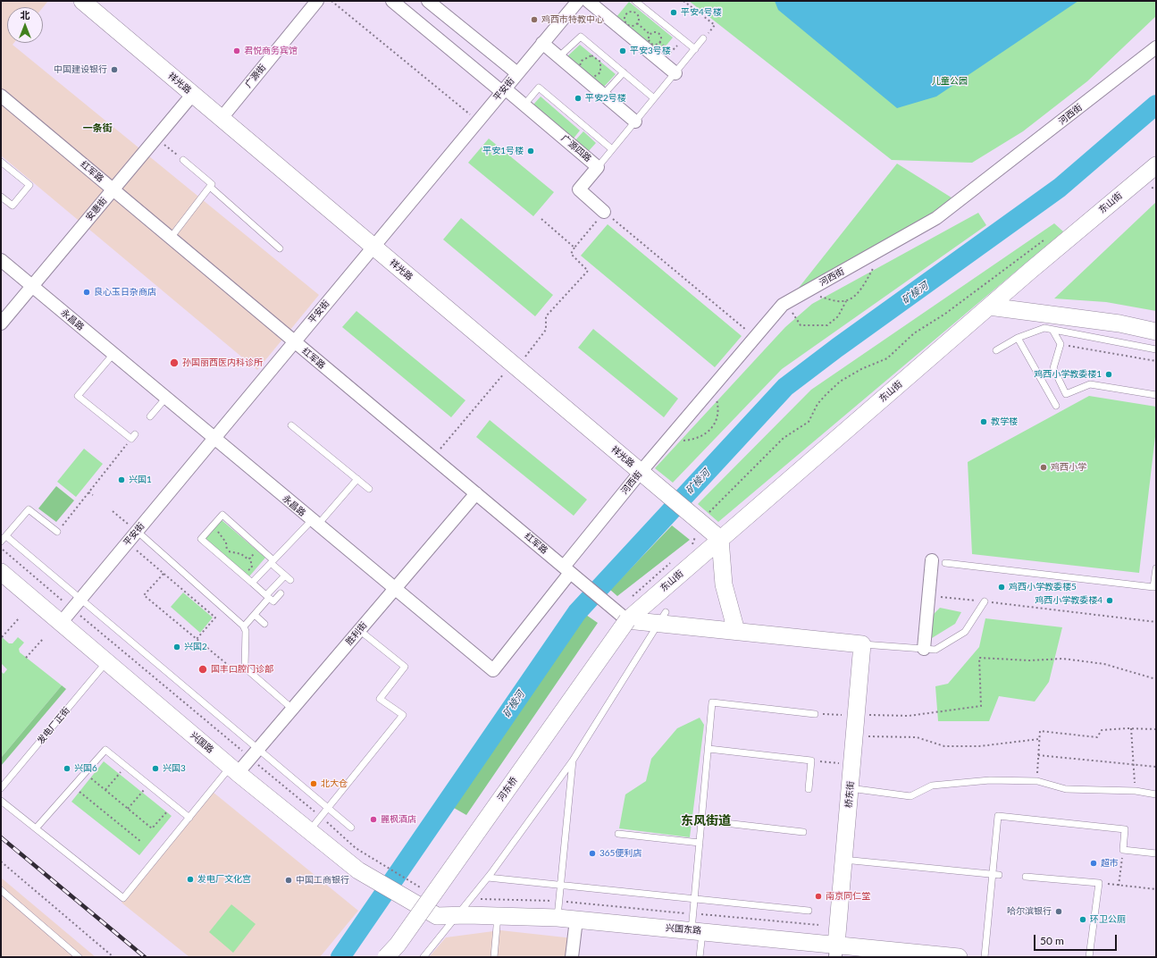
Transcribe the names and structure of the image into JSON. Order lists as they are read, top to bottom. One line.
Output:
{"streets":{"main road":["祥光路","东山街","兴国路","河东桥","桥东街","兴国东路"],"street":["广源街","平安街","河西街","广源四路","红军路","安惠街","永昌路","胜利街"],"lane":["发电厂正街"]},"crossings":[["广源街","祥光路"],["祥光路","平安街"],["祥光路","河西街"],["祥光路","东山街"],["祥光路","安惠街"],["平安街","广源四路"],["平安街","红军路"],["平安街","永昌路"],["平安街","兴国路"],["河西街","红军路"],["河西街","永昌路"],["红军路","东山街"],["红军路","安惠街"],["红军路","永昌路"],["红军路","胜利街"],["红军路","河东桥"],["东山街","河东桥"],["安惠街","永昌路"],["永昌路","胜利街"],["胜利街","兴国路"],["发电厂正街","兴国路"],["兴国路","兴国东路"],["桥东街","兴国东路"]],"districts":["一条街","东风街道"],"water":["矿棱河"],"parks":["儿童公园"],"places":["平安4号楼","鸡西市特教中心","君悦商务宾馆","平安3号楼","中国建设银行","平安2号楼","平安1号楼","良心玉日杂商店","孙国丽西医内科诊所","鸡西小学教委楼1","教学楼","鸡西小学","兴国1","鸡西小学教委楼5","鸡西小学教委楼4","兴国2","国丰口腔门诊部","兴国6","兴国3","北大仓","麗枫酒店","365便利店","超市","发电厂文化宫","中国工商银行","南京同仁堂","哈尔滨银行","环卫公厕"],"scale_bar":"50 m","north":"top"}
